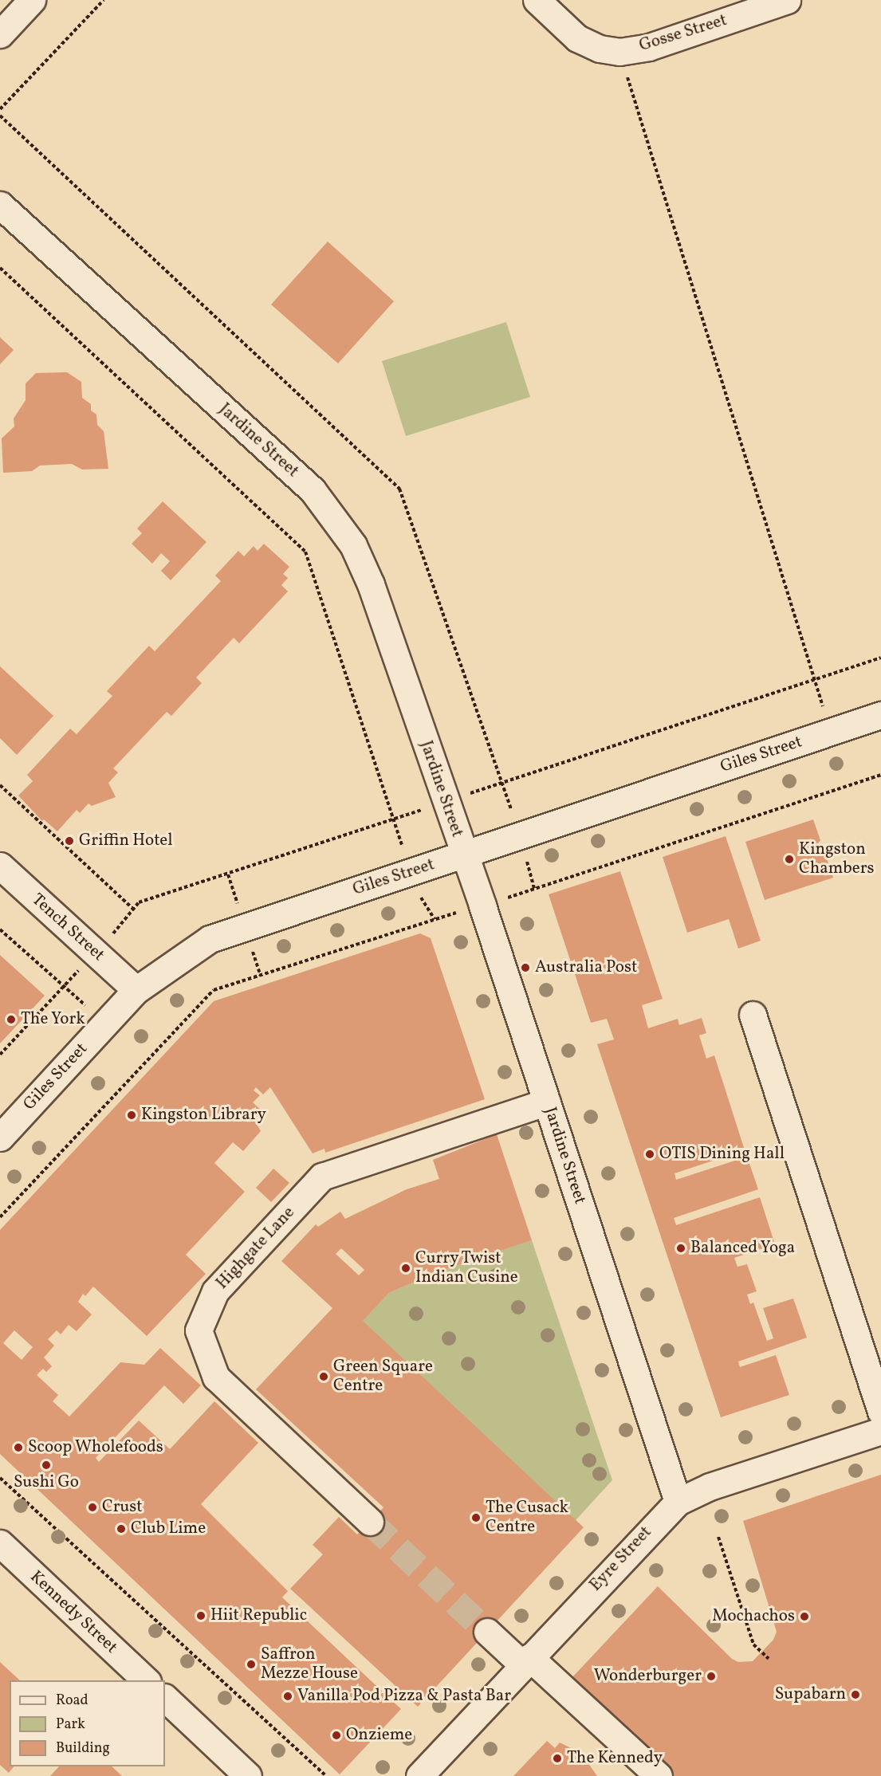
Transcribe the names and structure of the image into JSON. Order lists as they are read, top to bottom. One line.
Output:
{"streets":{"street":["Gosse Street","Jardine Street","Giles Street","Tench Street","Highgate Lane","Eyre Street","Kennedy Street"]},"crossings":[["Jardine Street","Giles Street"],["Jardine Street","Highgate Lane"],["Jardine Street","Eyre Street"],["Giles Street","Tench Street"]],"places":["Griffin Hotel","Kingston Chambers","Australia Post","The York","Kingston Library","OTIS Dining Hall","Balanced Yoga","Curry Twist Indian Cusine","Green Square Centre","Scoop Wholefoods","Sushi Go","Crust","The Cusack Centre","Club Lime","Hiit Republic","Mochachos","Saffron Mezze House","Wonderburger","Supabarn","Vanilla Pod Pizza & Pasta Bar","Onzieme","The Kennedy"],"legend":["Road","Park","Building"]}
